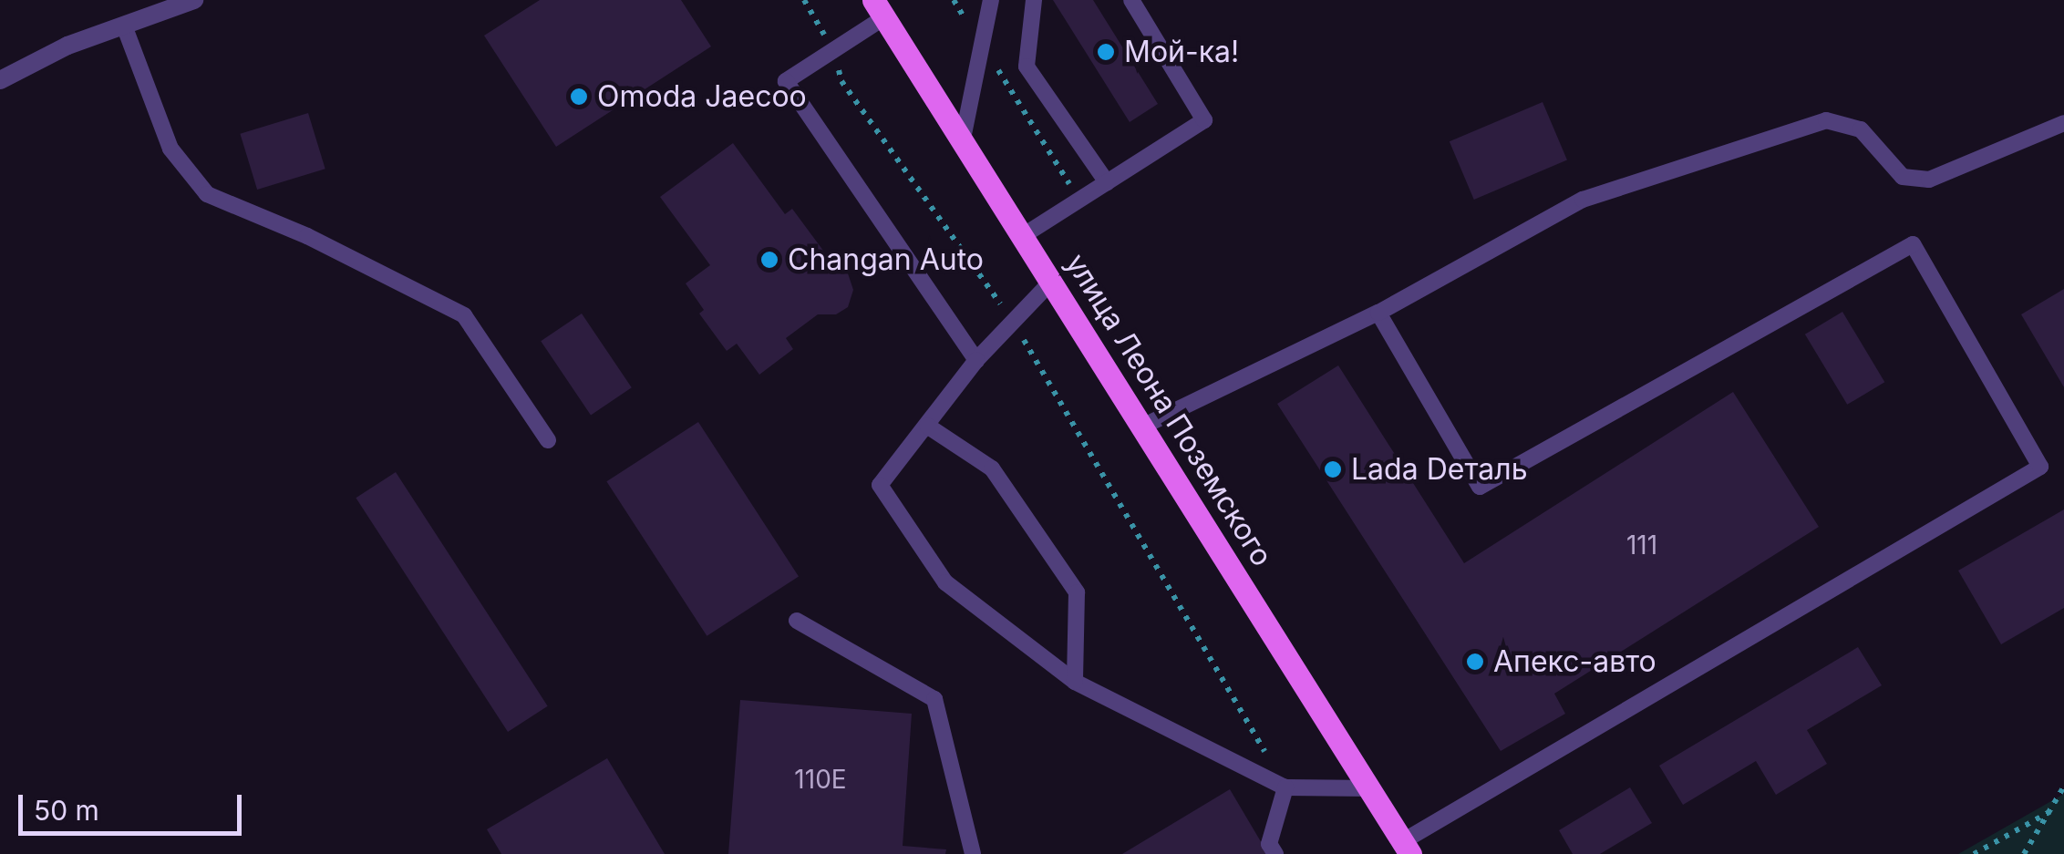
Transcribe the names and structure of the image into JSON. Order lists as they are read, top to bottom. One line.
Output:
{"streets":{"main road":["улица Леона Поземского"]},"places":["Мой-ка!","Omoda Jaecoo","Changan Auto","Lada Dеталь","Апекс-авто"],"house_numbers":["111","110Е"],"scale_bar":"50 m"}
